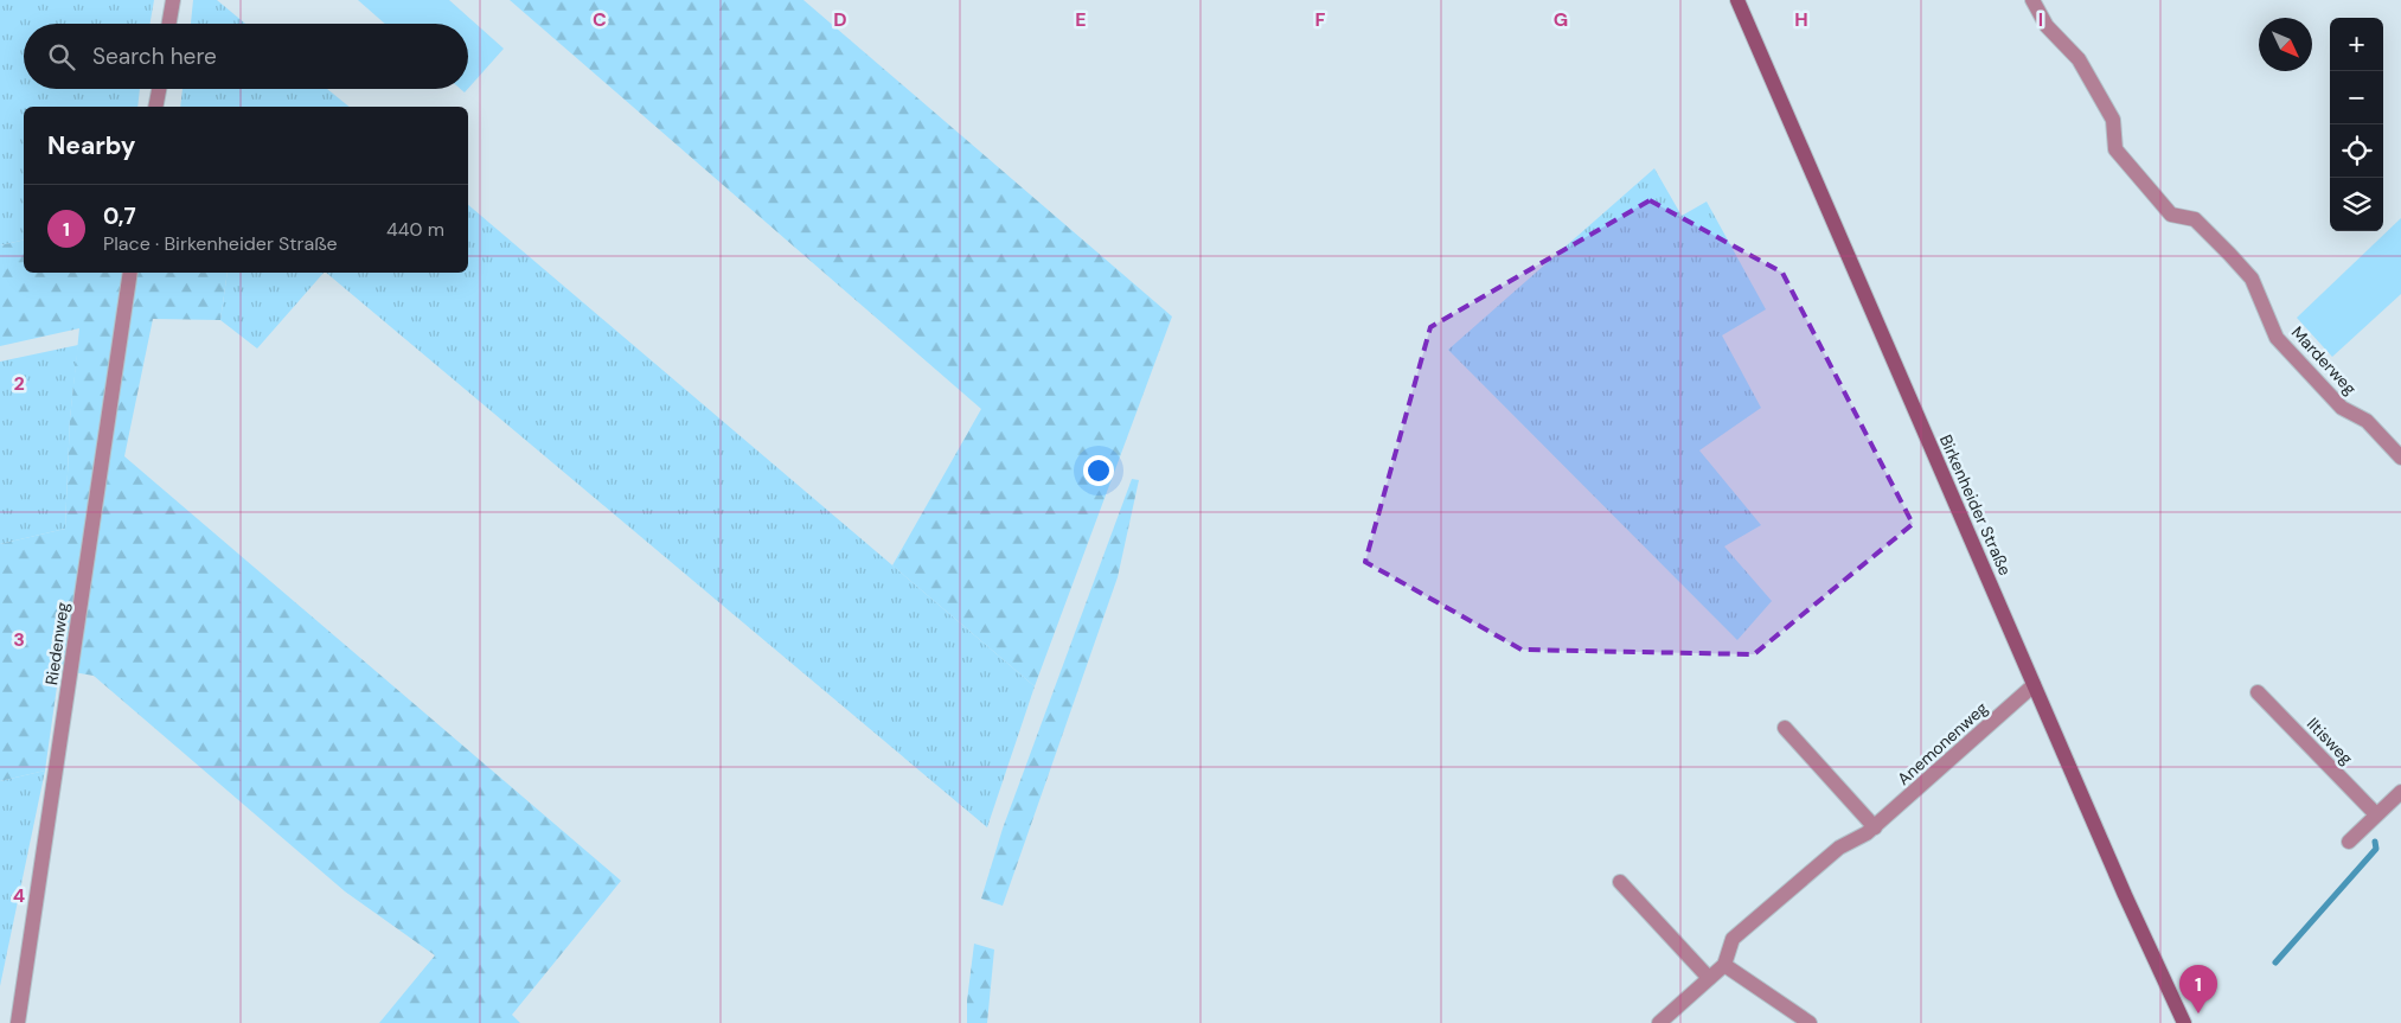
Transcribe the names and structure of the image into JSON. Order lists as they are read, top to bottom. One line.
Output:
{"streets":{"street":["Marderweg","Birkenheider Straße","Riedenweg","Iltisweg","Anemonenweg"]},"crossings":[["Birkenheider Straße","Anemonenweg"]],"north":"bottom right","page":{"map_buttons":["+","−"],"search":"Search here","heading":"Nearby","list":[{"mark":"1","name":"0,7","note":"Place · Birkenheider Straße","value":"440 m"}],"pins":"1"},"grid":{"columns":["C","D","E","F","G","H","I"],"rows":["2","3","4"]}}
